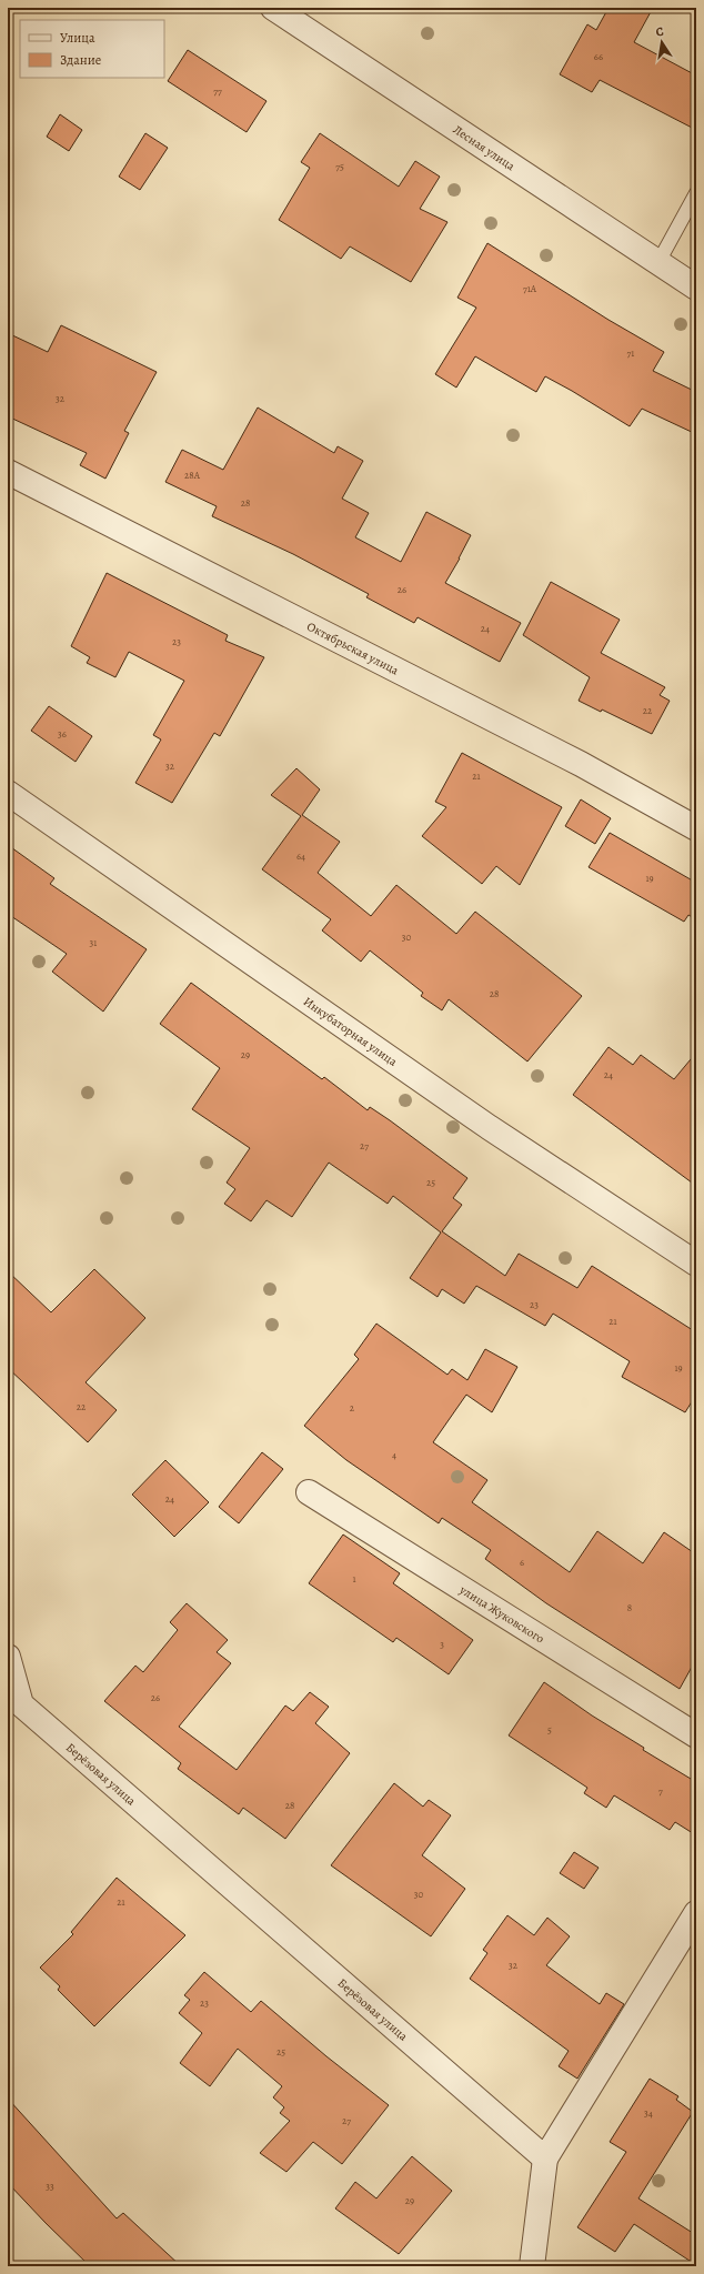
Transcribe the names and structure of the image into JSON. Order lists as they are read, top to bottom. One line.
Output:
{"streets":{"street":["Лесная улица","Октябрьская улица","Инкубаторная улица","улица Жуковского","Берёзовая улица"]},"house_numbers":["66","77","75","71А","71","32","28А","28","26","24","23","22","36","32","21","64","19","30","31","28","29","24","27","25","23","21","19","22","2","4","24","6","1","8","3","26","5","7","28","30","21","32","23","25","34","27","33","29"],"legend":["Улица","Здание"],"north":"top"}
